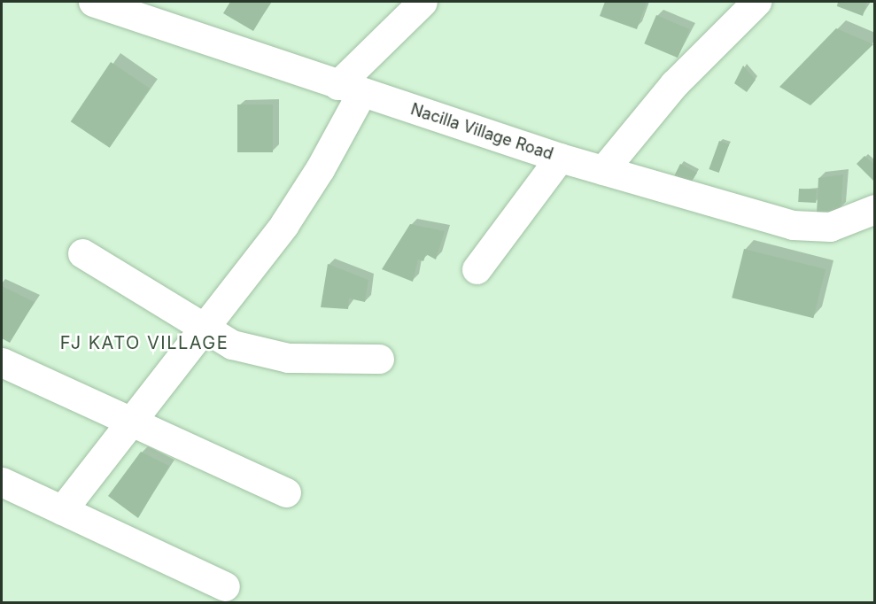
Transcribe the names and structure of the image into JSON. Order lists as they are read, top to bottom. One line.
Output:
{"streets":{"street":["Nacilla Village Road"]},"districts":["FJ KATO VILLAGE"]}
